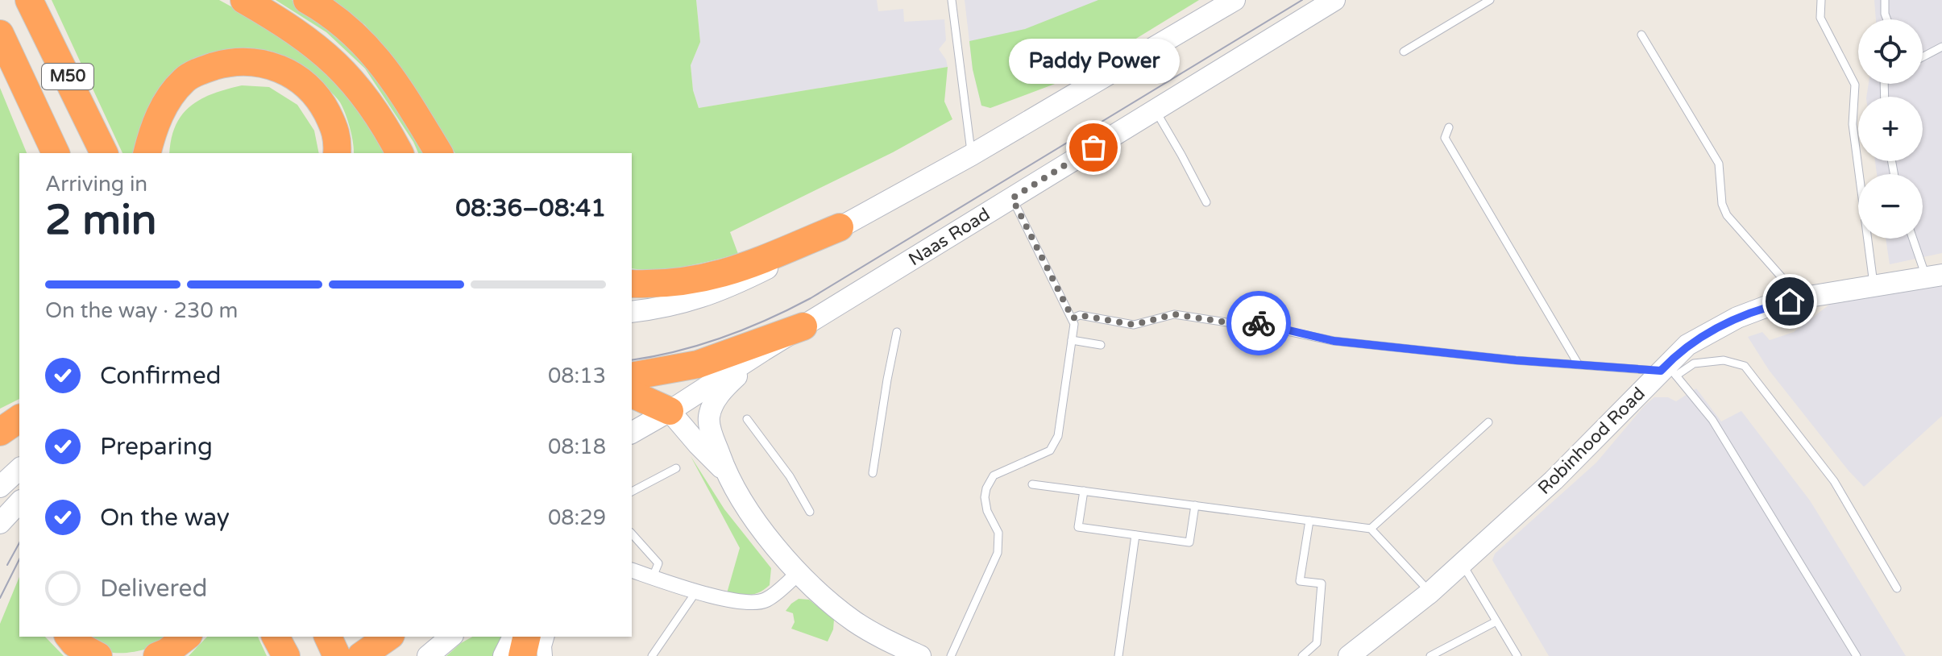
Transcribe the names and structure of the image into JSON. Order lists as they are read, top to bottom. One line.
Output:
{"streets":{"highway":["M50"],"main road":["Naas Road","Robinhood Road"]},"places":["Paddy Power"],"page":{"map_buttons":["+","−"],"bubble":"Paddy Power","heading":["2 min","Arriving in","08:36–08:41"],"bar":"On the way · 230 m","list":[["Confirmed","08:13"],["Preparing","08:18"],["On the way","08:29"],"Delivered"]}}
